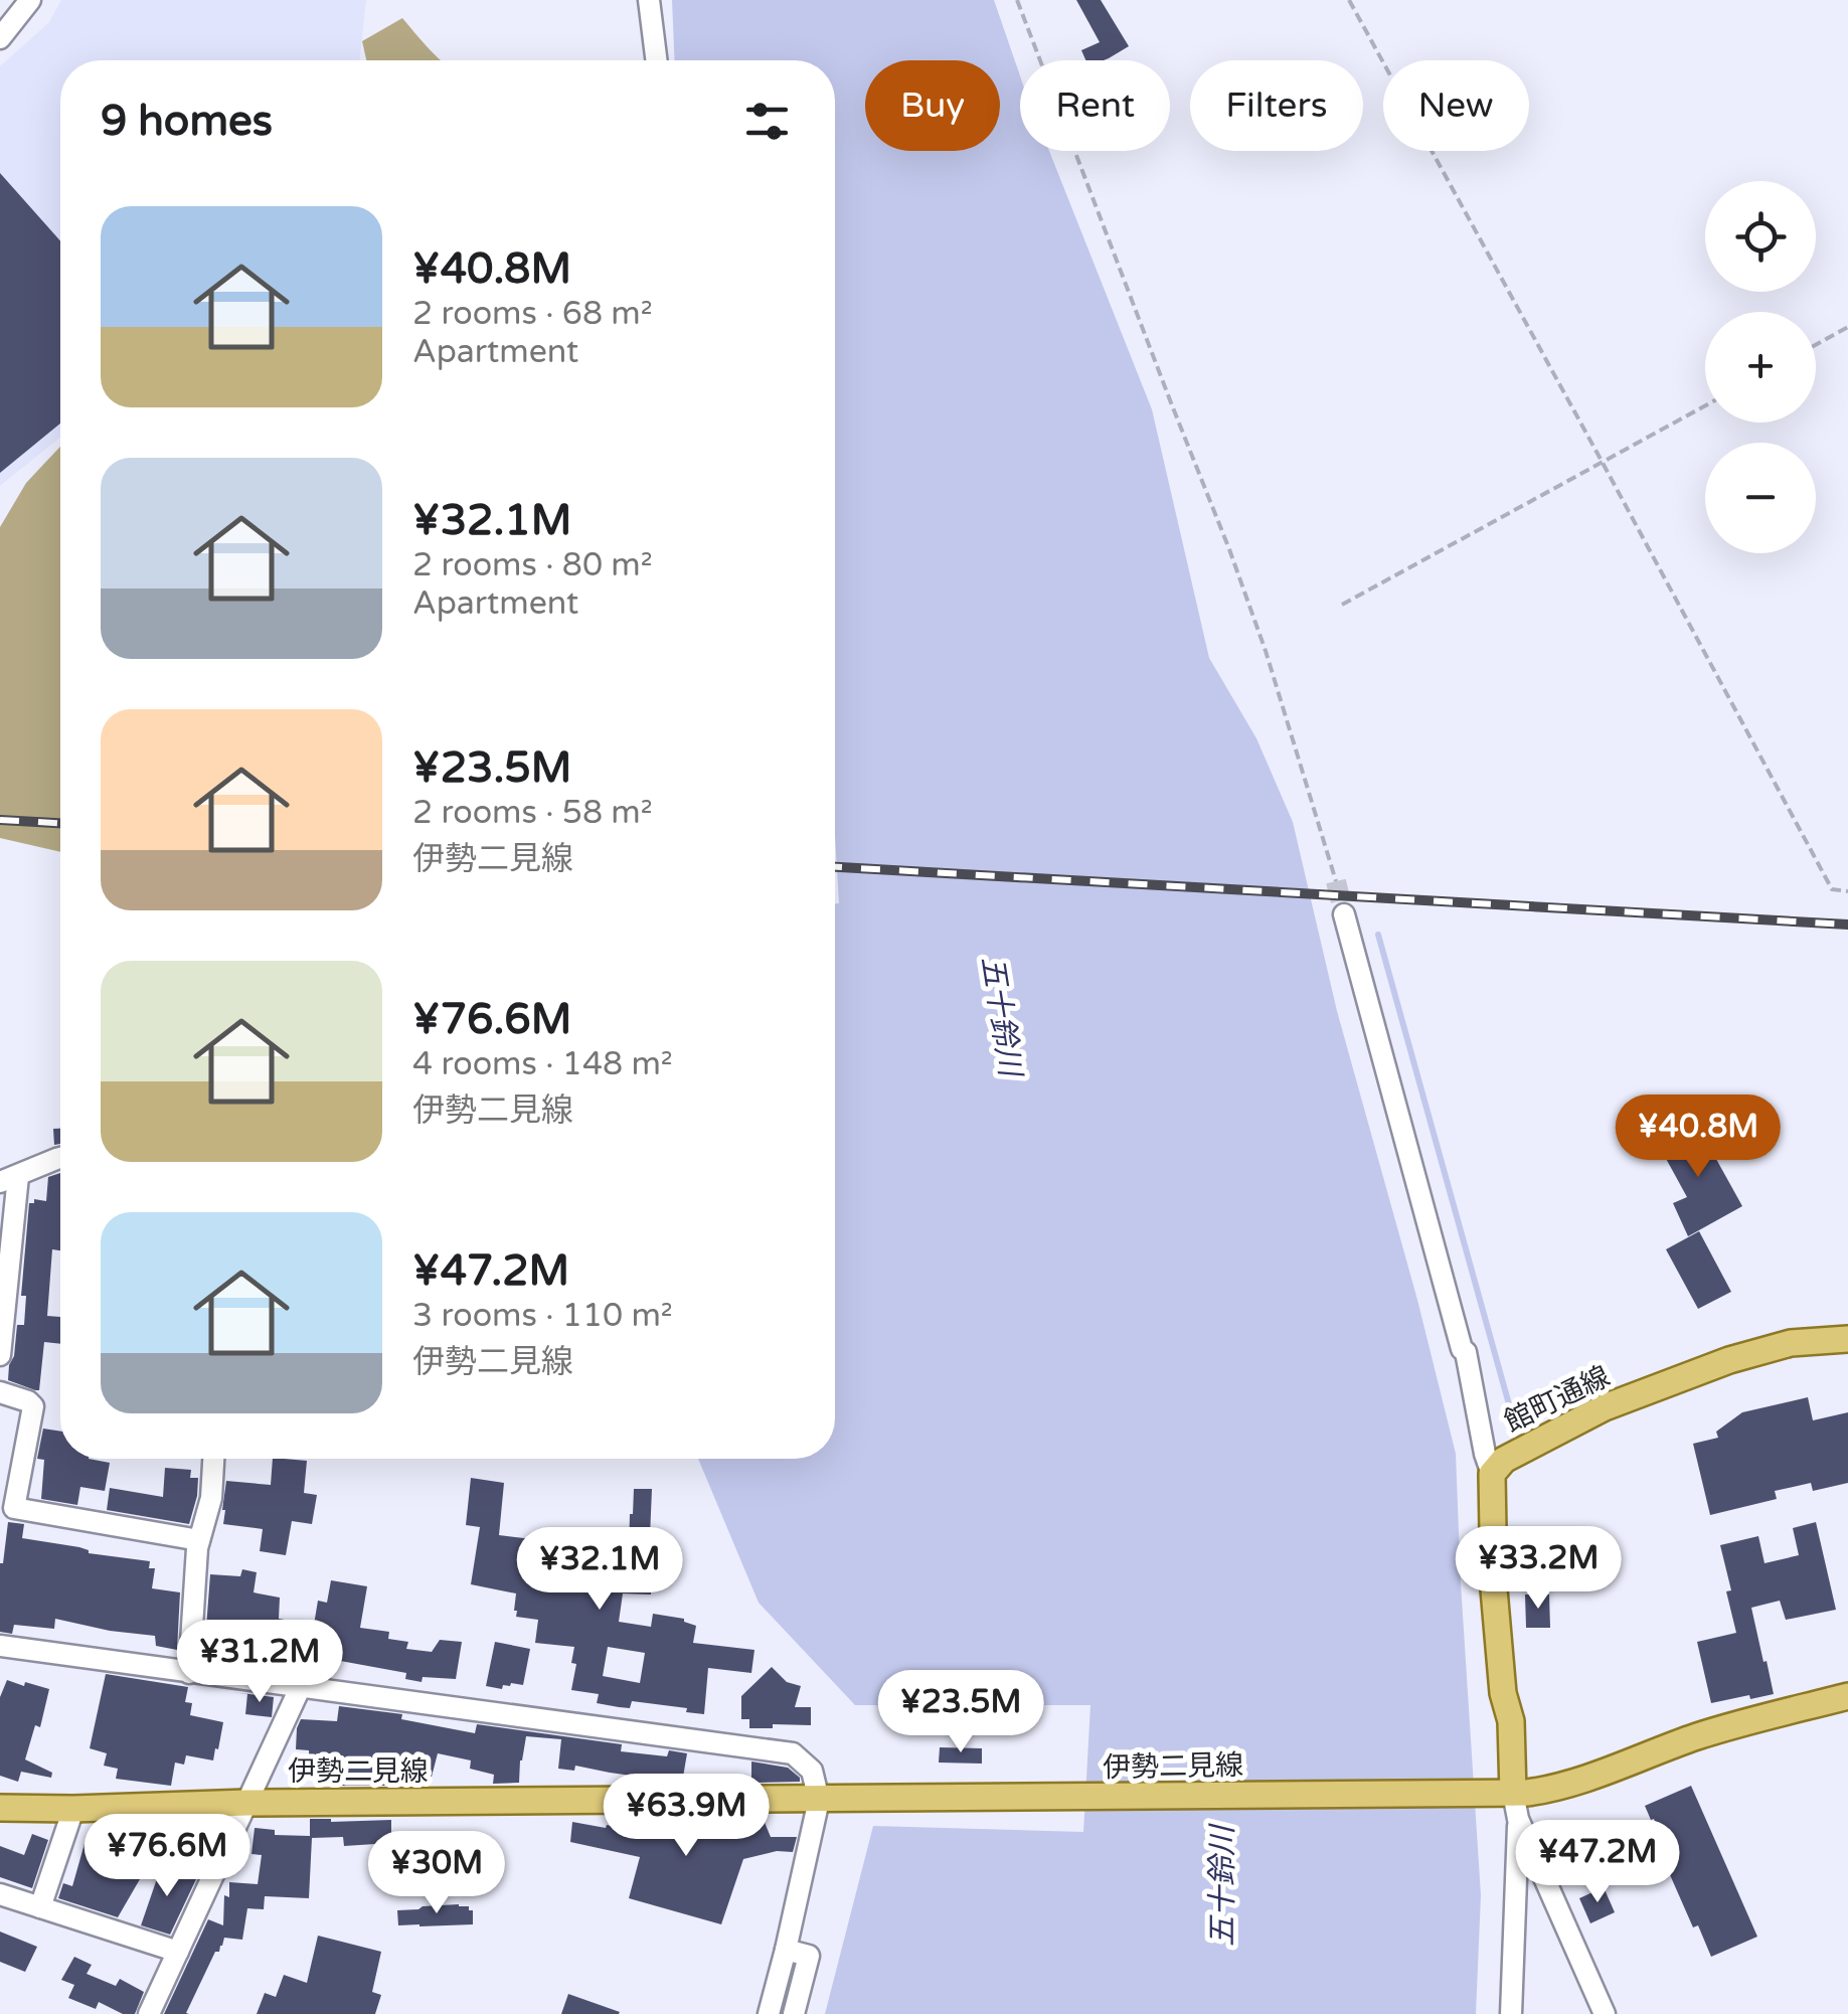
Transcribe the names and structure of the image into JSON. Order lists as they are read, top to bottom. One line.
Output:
{"streets":{"main road":["館町通線","伊勢二見線"]},"crossings":[["館町通線","伊勢二見線"]],"water":["五十鈴川"],"page":{"chip":["Buy","Rent","Filters","New"],"heading":"9 homes","map_buttons":["+","−"],"list":[{"name":"¥40.8M","note":"2 rooms · 68 m² · Apartment"},{"name":"¥32.1M","note":"2 rooms · 80 m² · Apartment"},{"name":"¥23.5M","note":"2 rooms · 58 m² · 伊勢二見線"},{"name":"¥76.6M","note":"4 rooms · 148 m² · 伊勢二見線"},{"name":"¥47.2M","note":"3 rooms · 110 m² · 伊勢二見線"}],"price":["¥40.8M","¥33.2M","¥32.1M","¥31.2M","¥23.5M","¥63.9M","¥76.6M","¥47.2M","¥30M"]}}
